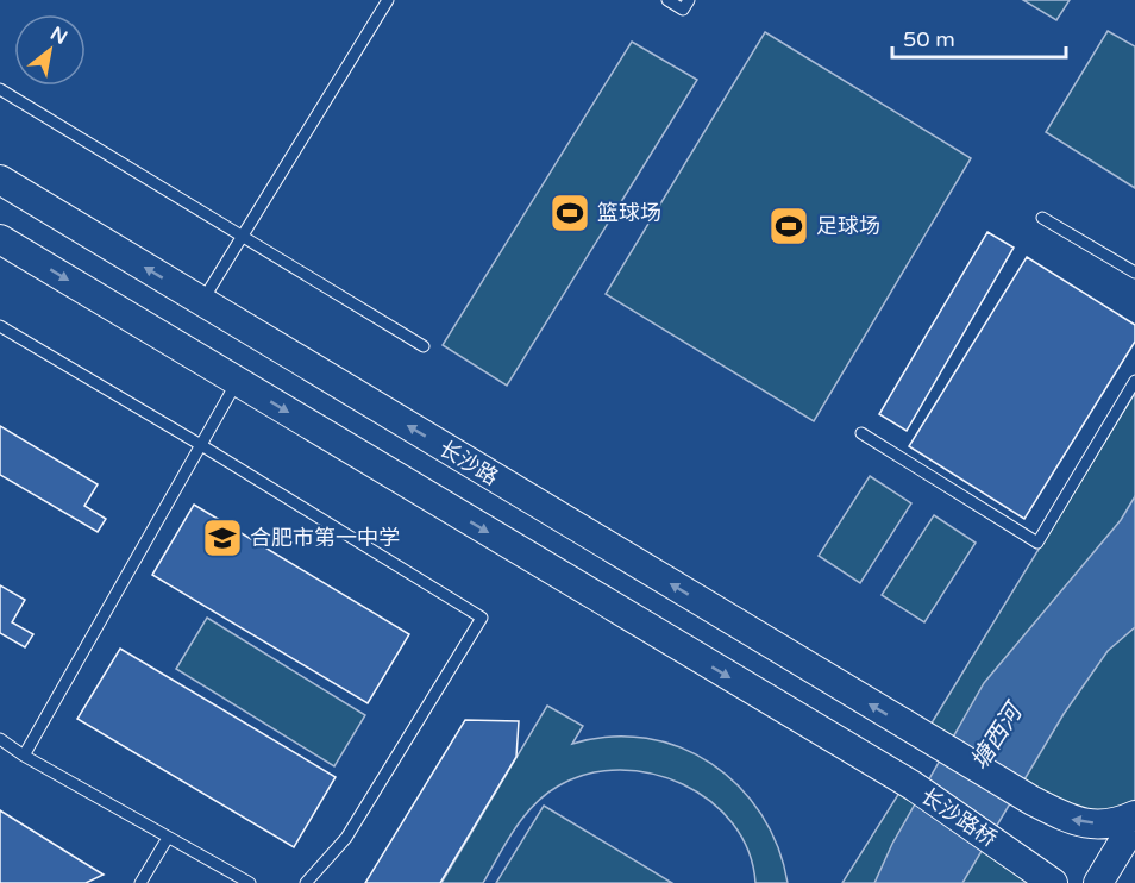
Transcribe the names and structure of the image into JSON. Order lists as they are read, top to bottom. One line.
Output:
{"streets":{"street":["长沙路","长沙路桥"]},"one_way":["长沙路","长沙路桥"],"water":["塘西河"],"places":{"sports":["篮球场","足球场"],"school or university":["合肥市第一中学"]},"scale_bar":"50 m","north":"top right"}
